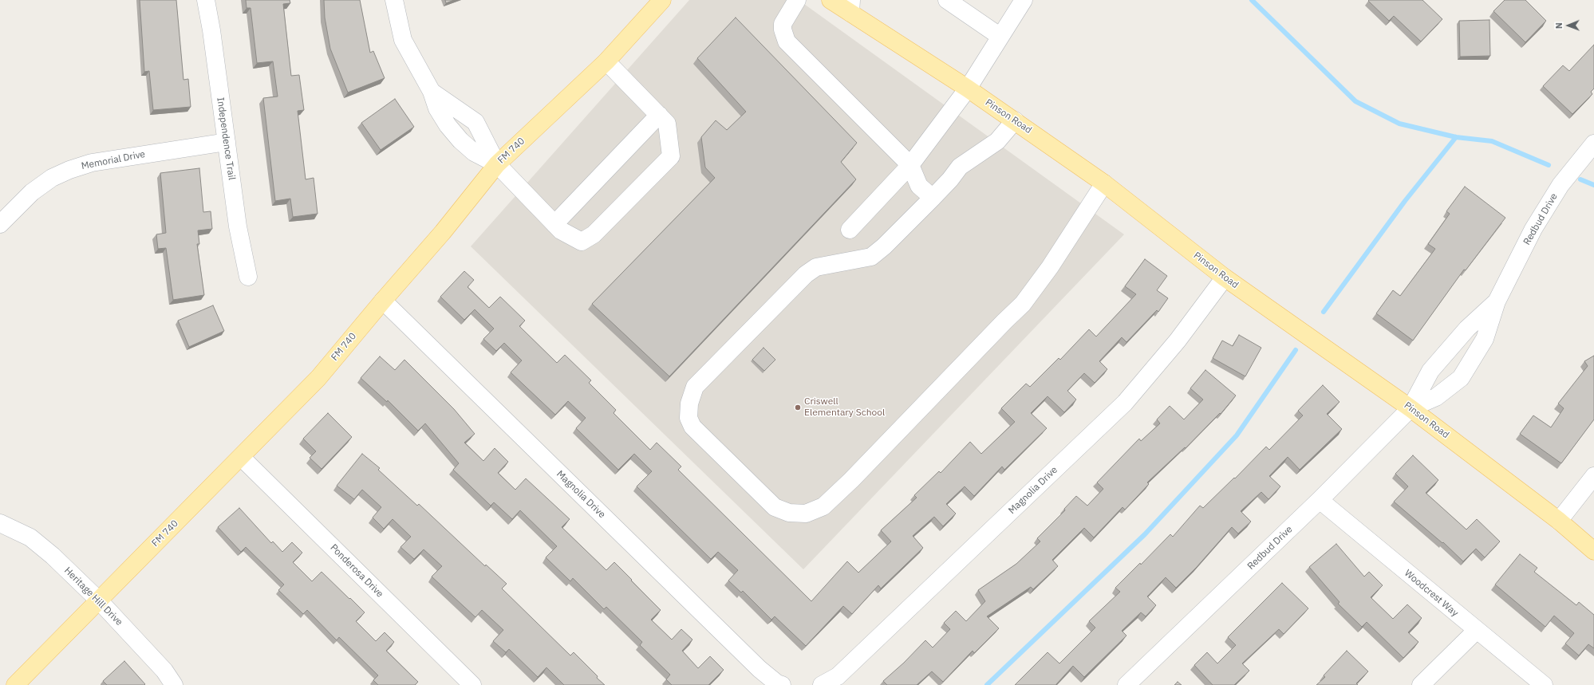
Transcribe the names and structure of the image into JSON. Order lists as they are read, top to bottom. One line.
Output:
{"streets":{"main road":["Pinson Road","FM 740"],"street":["Independence Trail","Memorial Drive","Redbud Drive","Magnolia Drive","Ponderosa Drive","Woodcrest Way","Heritage Hill Drive"]},"crossings":[["Pinson Road","Redbud Drive"],["Pinson Road","Magnolia Drive"],["Independence Trail","Memorial Drive"],["FM 740","Magnolia Drive"],["FM 740","Ponderosa Drive"],["FM 740","Heritage Hill Drive"],["Redbud Drive","Woodcrest Way"]],"places":["Criswell Elementary School"],"north":"left"}
